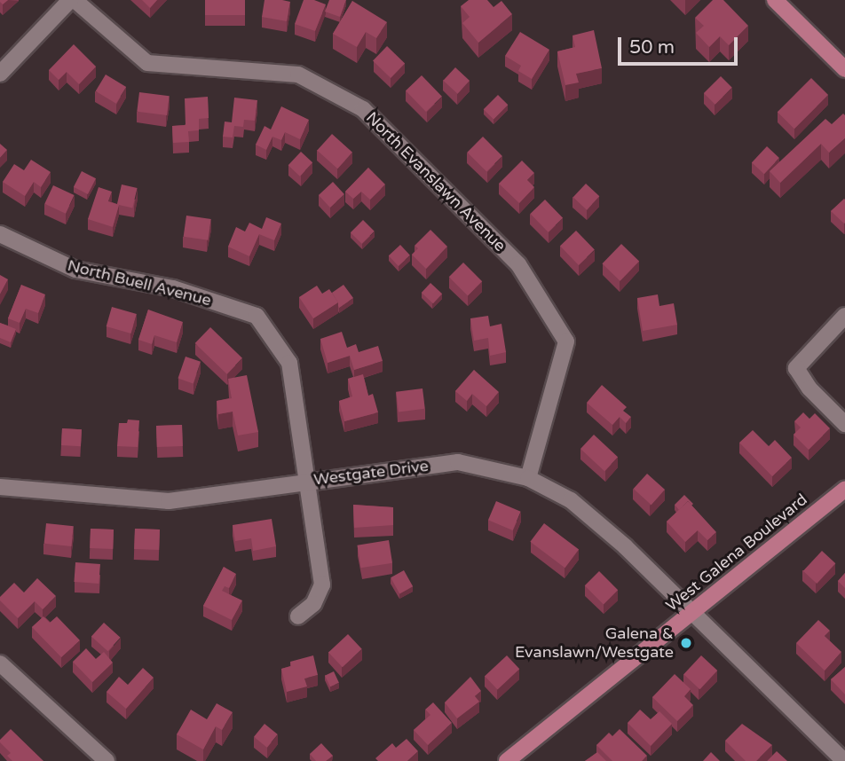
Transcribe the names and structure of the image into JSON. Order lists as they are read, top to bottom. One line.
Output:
{"streets":{"main road":["West Galena Boulevard"],"street":["North Evanslawn Avenue","North Buell Avenue","Westgate Drive"]},"crossings":[["North Evanslawn Avenue","Westgate Drive"],["North Buell Avenue","Westgate Drive"],["Westgate Drive","West Galena Boulevard"]],"places":["Galena & Evanslawn/Westgate"],"scale_bar":"50 m"}
